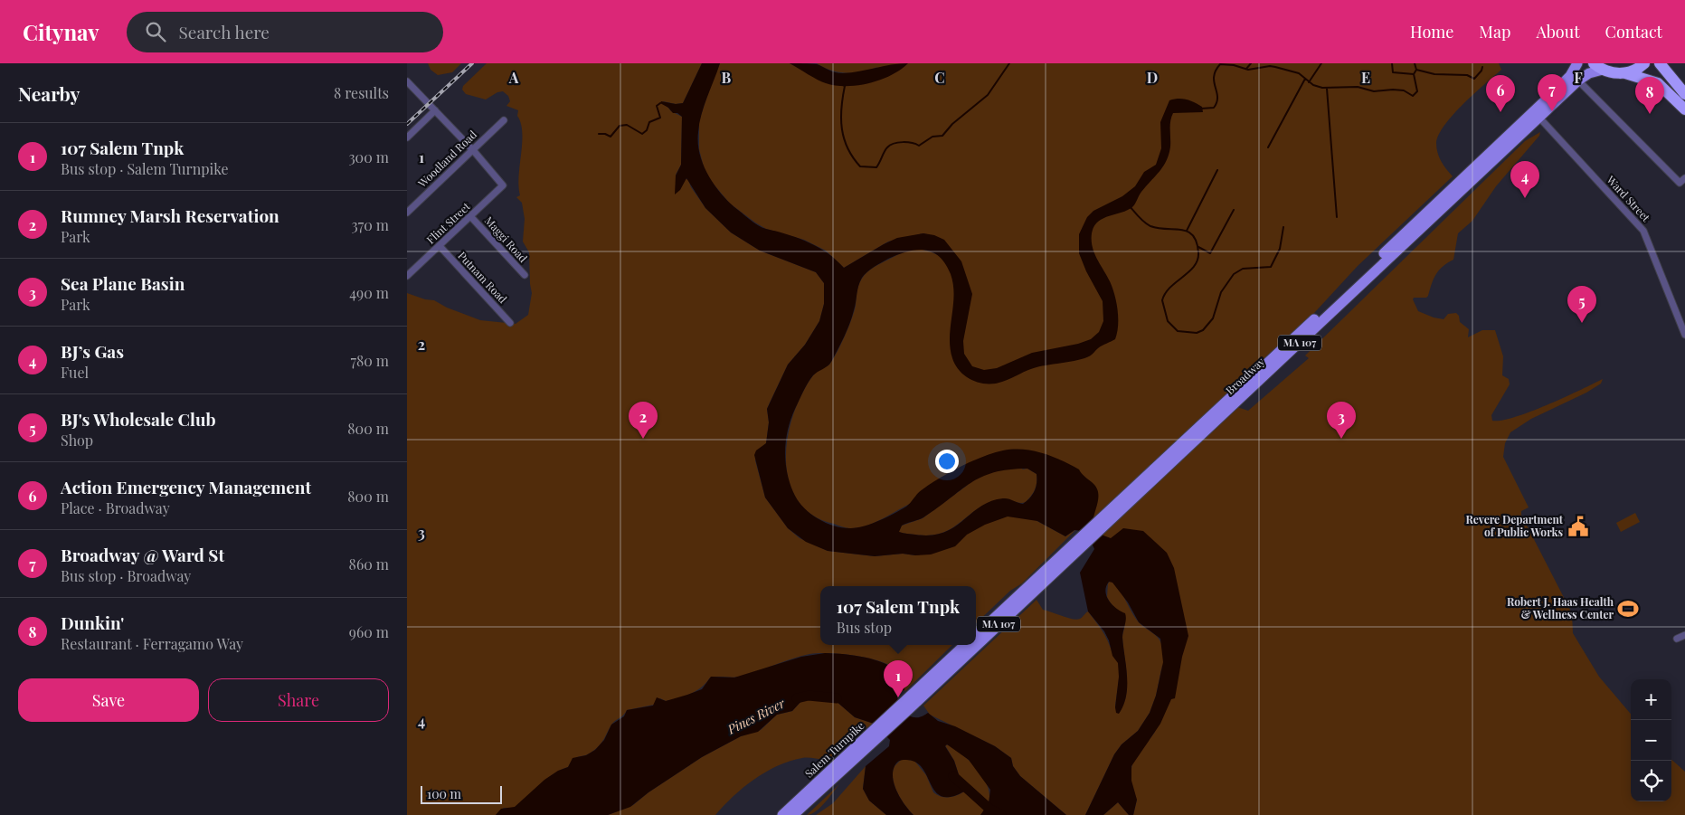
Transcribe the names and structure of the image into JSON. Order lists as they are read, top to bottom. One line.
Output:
{"streets":{"main road":["MA 107","Broadway","Salem Turnpike"],"street":["Woodland Road","Ward Street","Flint Street","Maggi Road","Putnam Road"]},"crossings":[["Woodland Road","Flint Street"],["Ward Street","Broadway"],["Flint Street","Maggi Road"],["Flint Street","Putnam Road"],["MA 107","Broadway"],["MA 107","Salem Turnpike"],["Broadway","Salem Turnpike"]],"water":["Pines River"],"places":{"public building":["Revere Department of Public Works"],"sports":["Robert J. Haas Health & Wellness Center"]},"scale_bar":"100 m","page":{"header":"Citynav","search":"Search here","nav":["Home","Map","About","Contact"],"heading":["Nearby","8 results"],"pins":["7","6","8","4","5","2","3","1"],"list":[{"mark":"1","name":"107 Salem Tnpk","note":"Bus stop · Salem Turnpike","value":"300 m"},{"mark":"2","name":"Rumney Marsh Reservation","note":"Park","value":"370 m"},{"mark":"3","name":"Sea Plane Basin","note":"Park","value":"490 m"},{"mark":"4","name":"BJ’s Gas","note":"Fuel","value":"780 m"},{"mark":"5","name":"BJ's Wholesale Club","note":"Shop","value":"800 m"},{"mark":"6","name":"Action Emergency Management","note":"Place · Broadway","value":"800 m"},{"mark":"7","name":"Broadway @ Ward St","note":"Bus stop · Broadway","value":"860 m"},{"mark":"8","name":"Dunkin'","note":"Restaurant · Ferragamo Way","value":"960 m"}],"popup":["107 Salem Tnpk","Bus stop"],"buttons":["Save","Share"],"map_buttons":["+","−"],"scale":"100 m"},"grid":{"columns":["A","B","C","D","E","F"],"rows":["1","2","3","4"]}}
